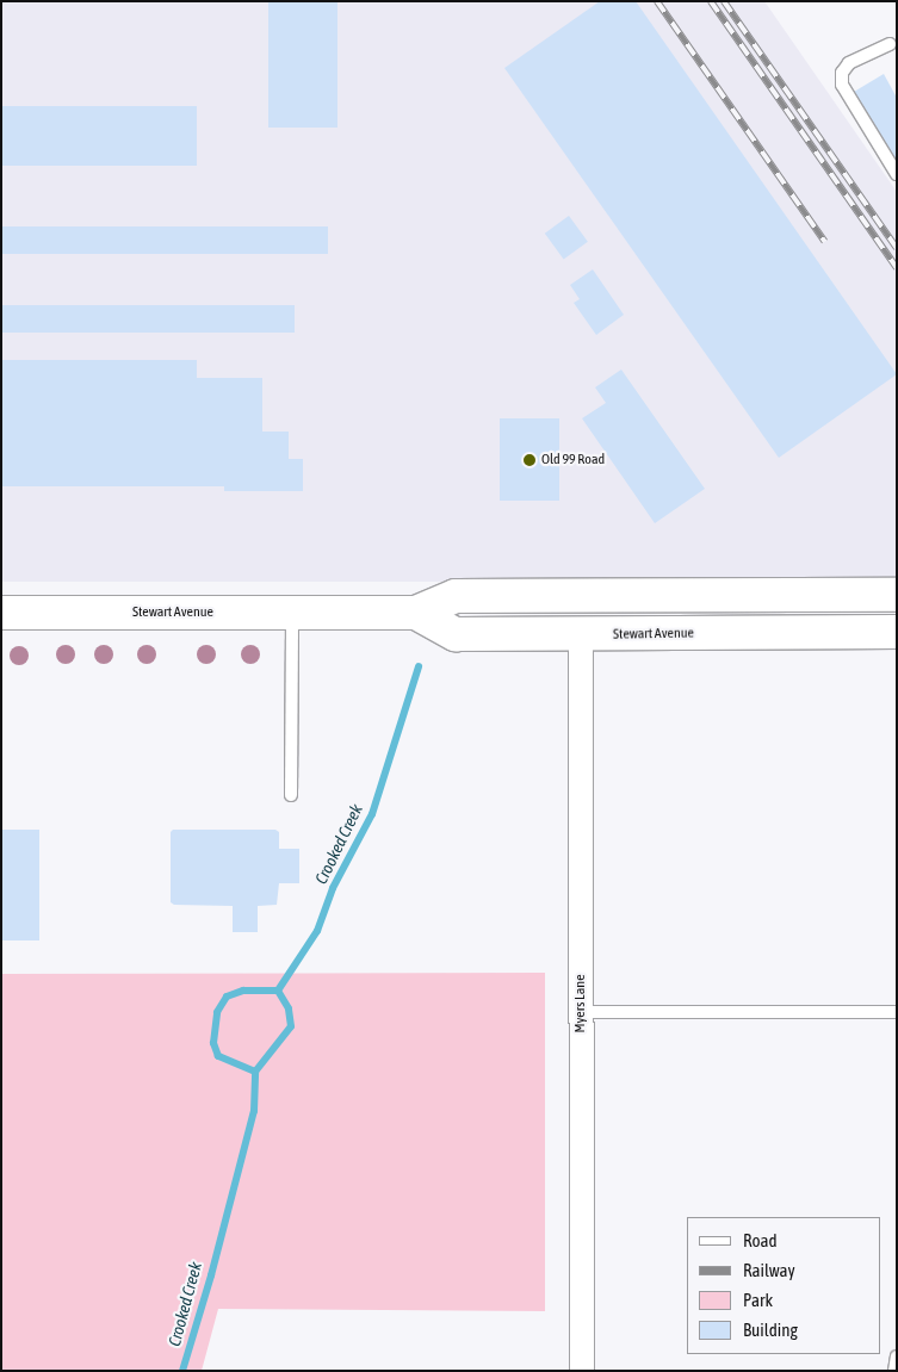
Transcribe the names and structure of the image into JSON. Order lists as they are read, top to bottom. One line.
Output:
{"streets":{"main road":["Stewart Avenue"],"street":["Myers Lane"]},"crossings":[["Stewart Avenue","Myers Lane"]],"water":["Crooked Creek"],"places":["Old 99 Road"],"legend":["Road","Railway","Park","Building"]}
